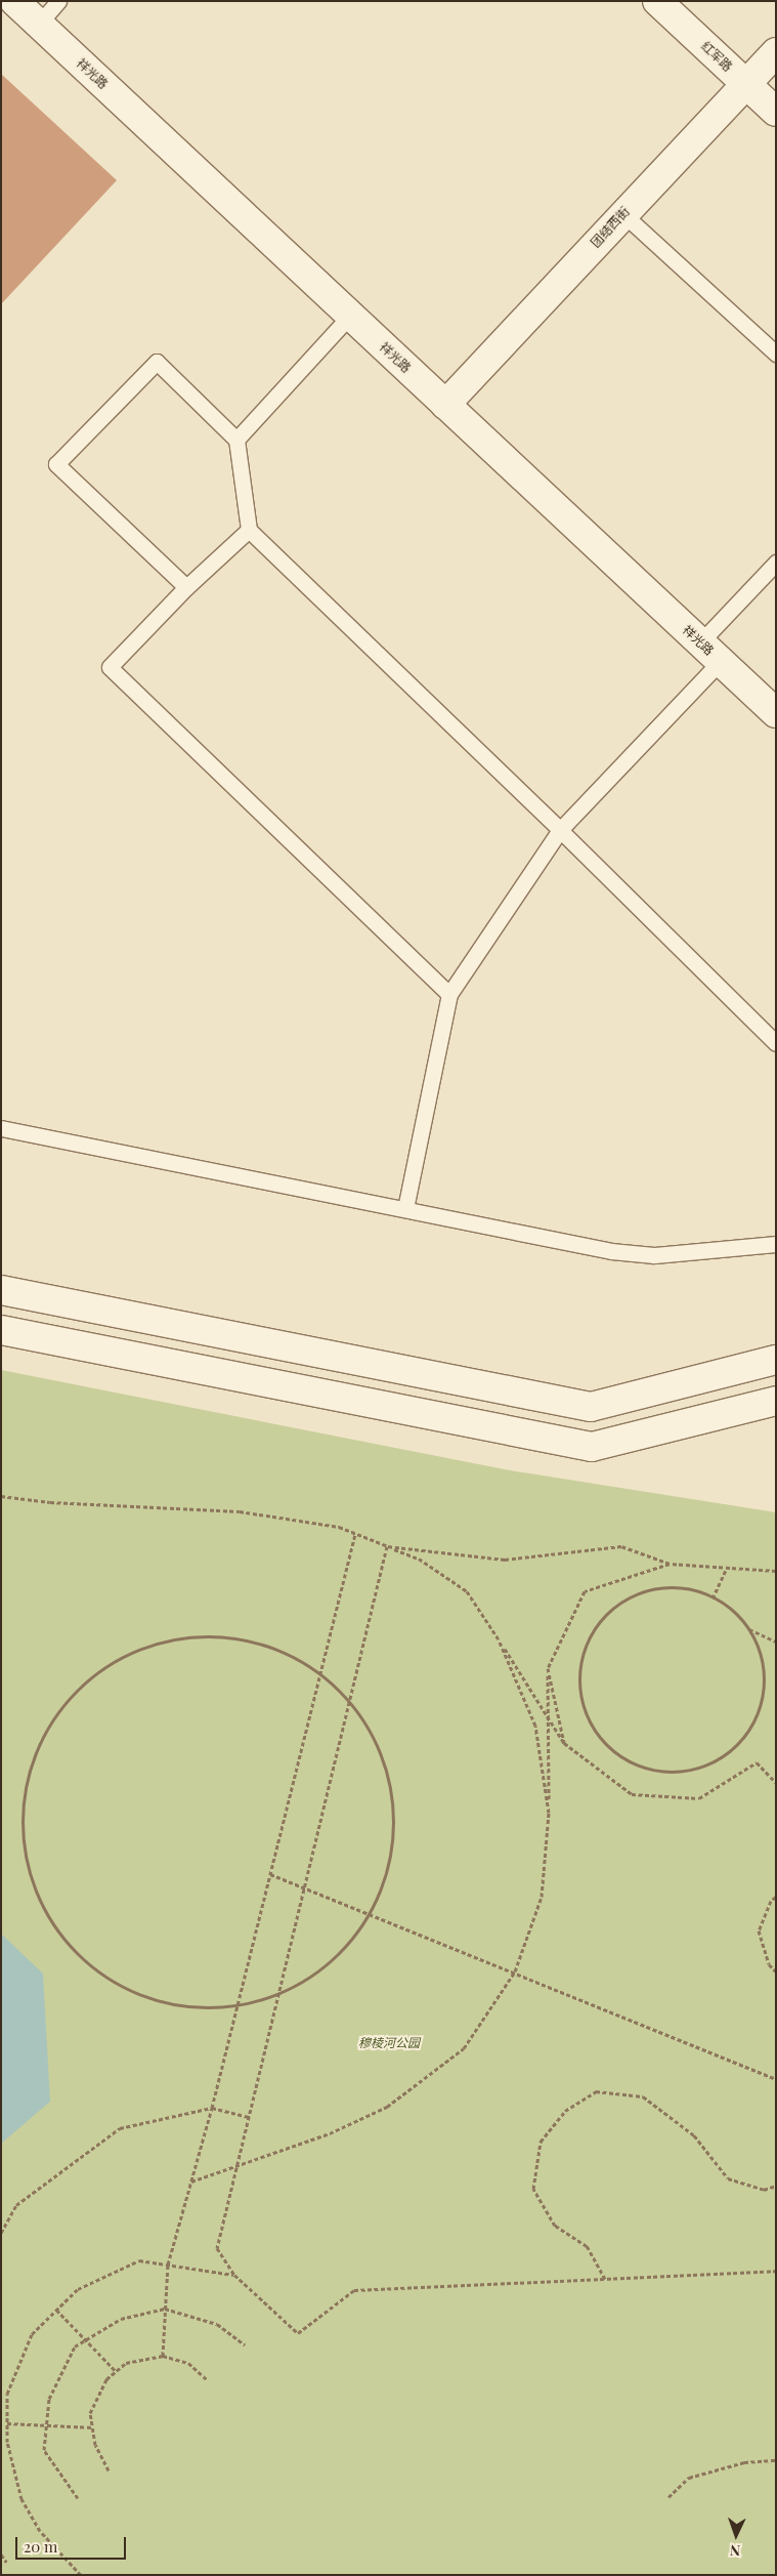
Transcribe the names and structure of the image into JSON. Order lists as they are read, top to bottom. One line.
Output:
{"streets":{"street":["红军路","祥光路","团结西街"]},"crossings":[["红军路","团结西街"],["祥光路","团结西街"]],"parks":["穆棱河公园"],"scale_bar":"20 m","north":"bottom"}
